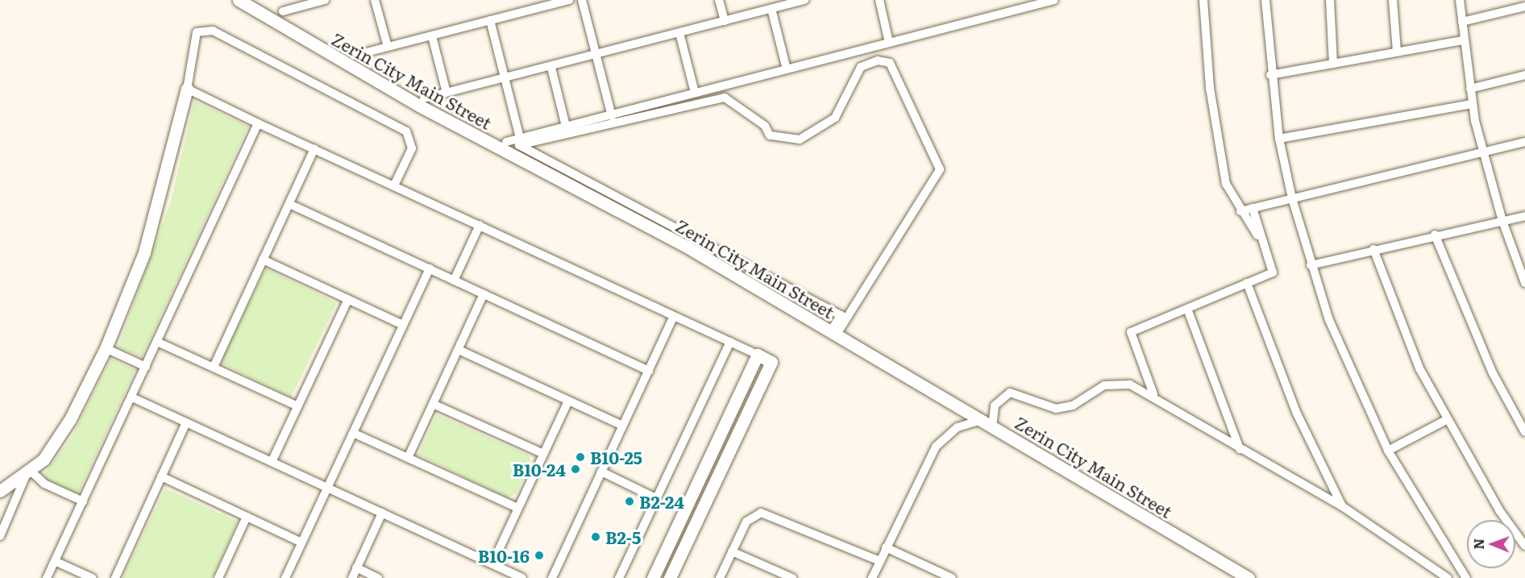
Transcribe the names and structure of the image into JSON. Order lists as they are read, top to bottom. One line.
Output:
{"streets":{"street":["Zerin City Main Street"]},"places":["B10-25","B10-24","B2-24","B2-5","B10-16"],"north":"left"}
